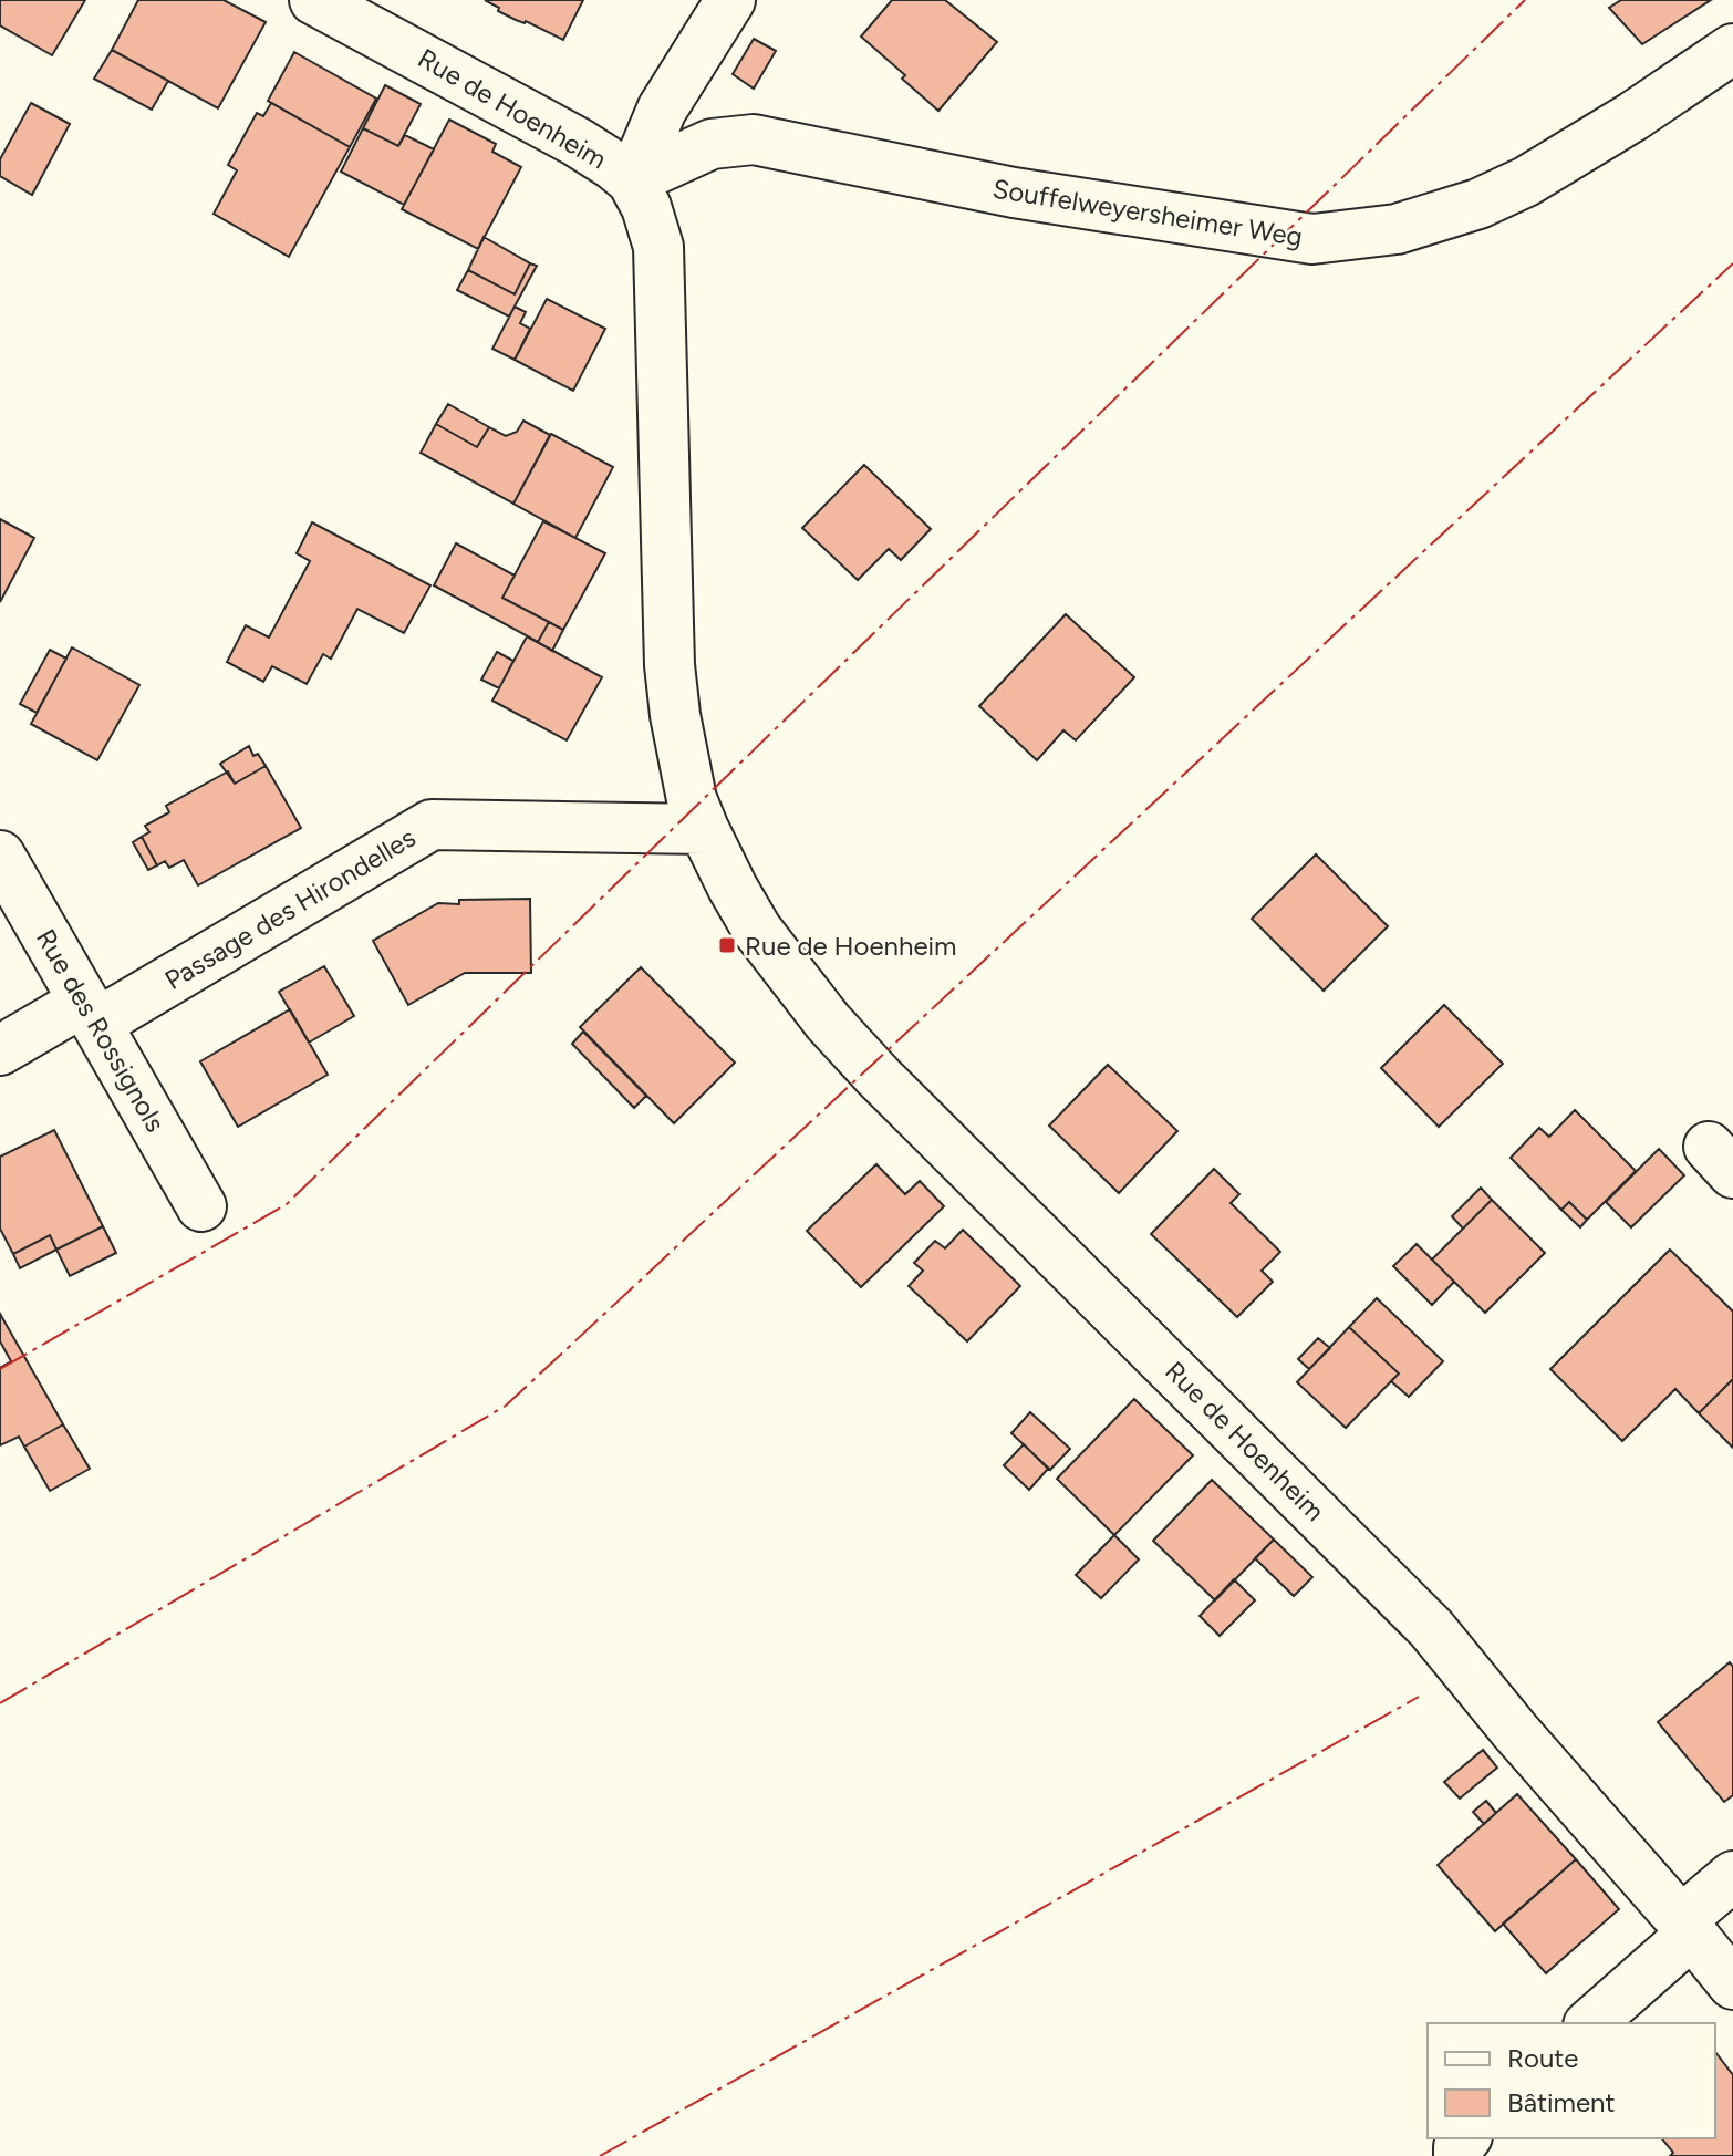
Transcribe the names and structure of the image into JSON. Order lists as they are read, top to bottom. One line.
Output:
{"streets":{"street":["Rue de Hoenheim","Souffelweyersheimer Weg","Passage des Hirondelles","Rue des Rossignols"]},"crossings":[["Rue de Hoenheim","Souffelweyersheimer Weg"],["Rue de Hoenheim","Passage des Hirondelles"],["Passage des Hirondelles","Rue des Rossignols"]],"places":{"transit":["Rue de Hoenheim"]},"legend":["Route","Bâtiment"]}
